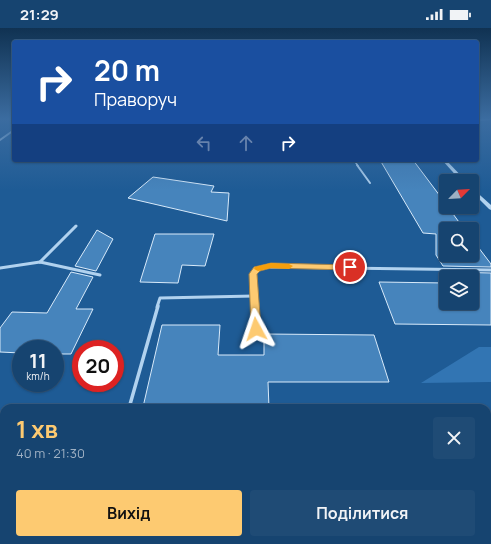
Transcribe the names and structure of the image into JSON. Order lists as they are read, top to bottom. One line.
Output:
{"north":"top right","page":{"status":"21:29","turn":["20 m","Праворуч"],"speed":"11 km/h","limit":"20","heading":["1 хв","40 m · 21:30"],"buttons":["Вихід","Поділитися"]}}
